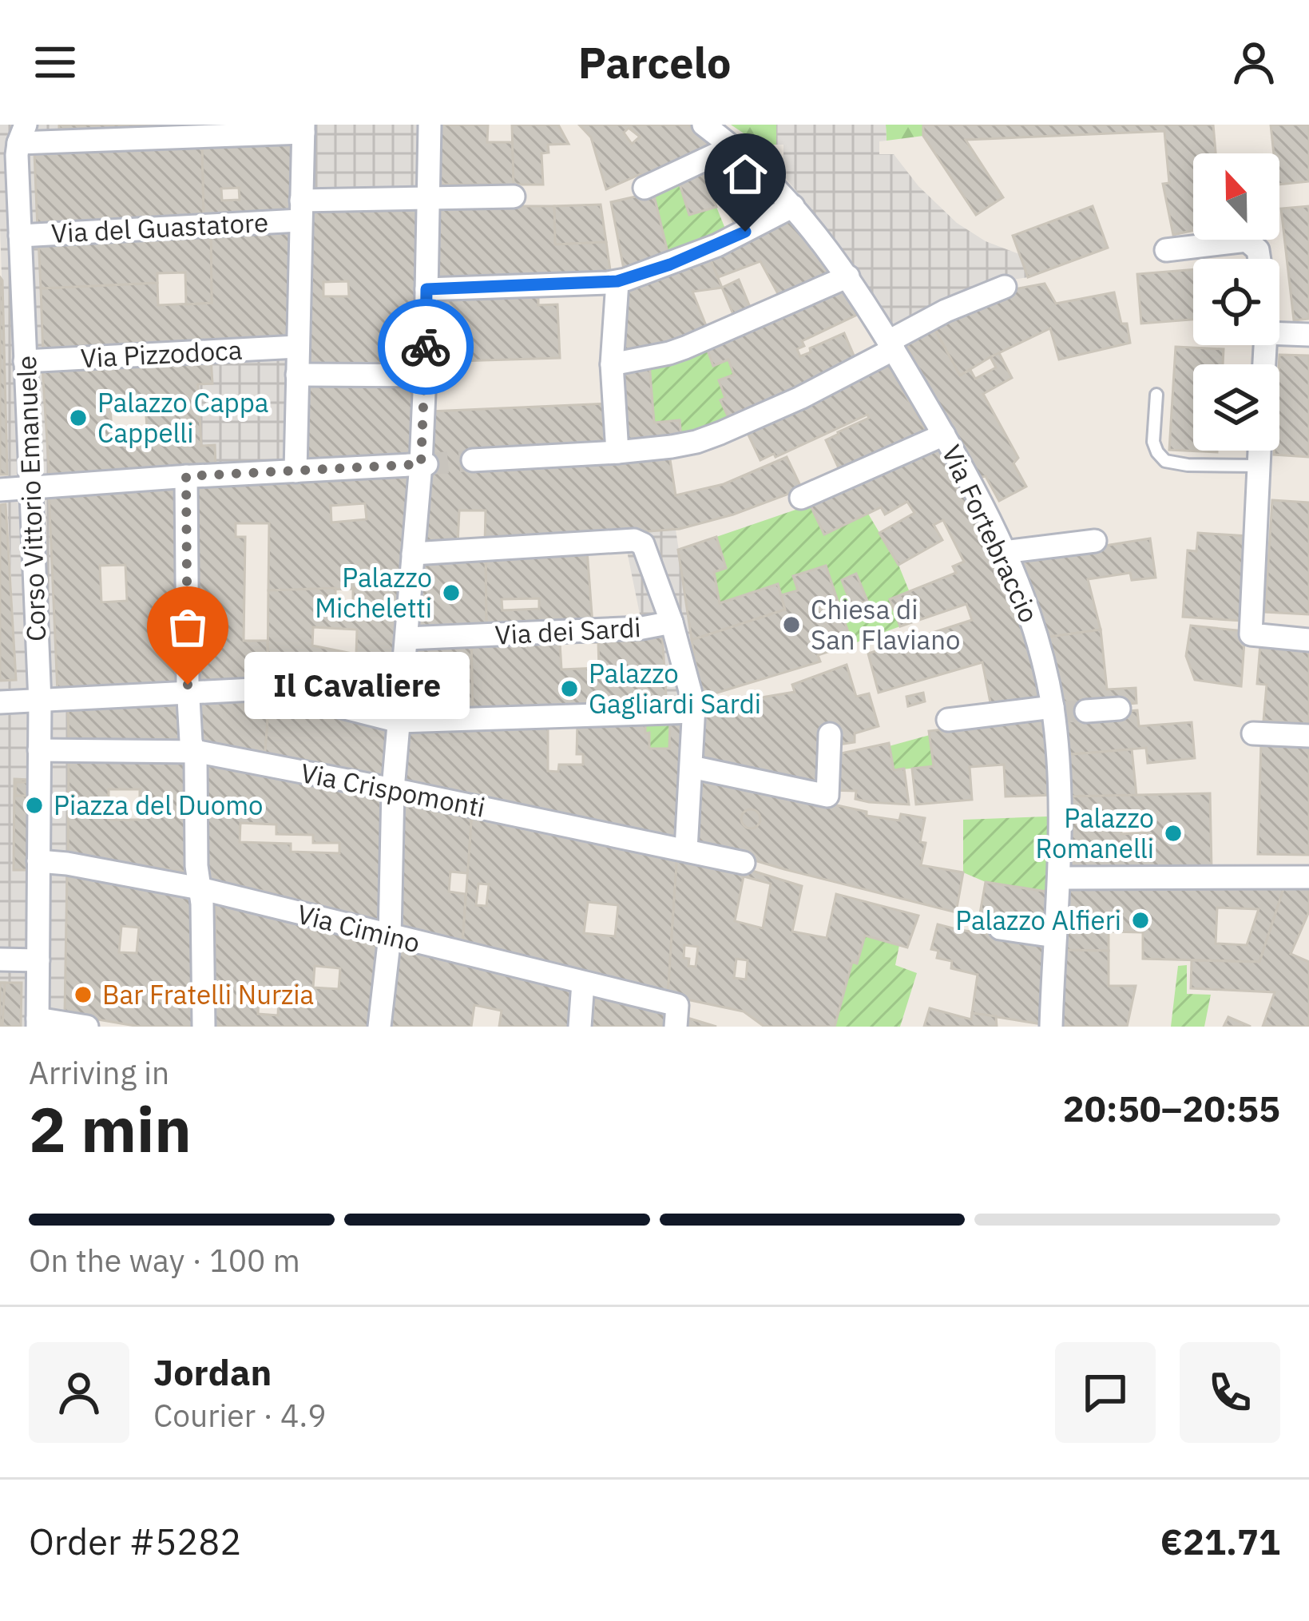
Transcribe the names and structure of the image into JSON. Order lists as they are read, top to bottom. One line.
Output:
{"streets":{"street":["Via del Guastatore","Via Pizzodoca","Corso Vittorio Emanuele","Via Fortebraccio","Via dei Sardi","Via Crispomonti","Via Cimino"]},"crossings":[["Via del Guastatore","Corso Vittorio Emanuele"],["Via Pizzodoca","Corso Vittorio Emanuele"]],"places":["Palazzo Cappa Cappelli","Palazzo Micheletti","Chiesa di San Flaviano","Il Cavaliere","Palazzo Gagliardi Sardi","Piazza del Duomo","Palazzo Romanelli","Palazzo Alfieri","Bar Fratelli Nurzia"],"north":"top","page":{"header":"Parcelo","bubble":"Il Cavaliere","heading":["2 min","Arriving in","20:50–20:55"],"panel":["Jordan","Courier · 4.9","Order #5282","€21.71"],"bar":"On the way · 100 m"}}
